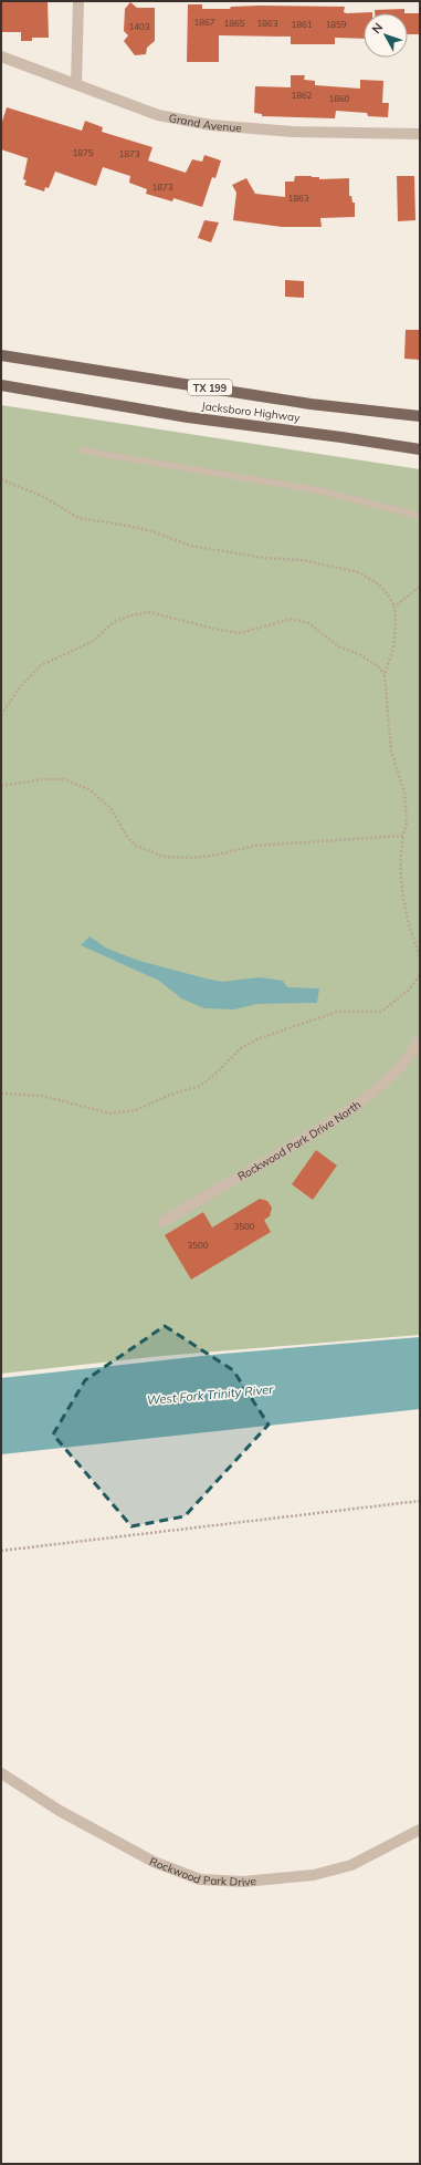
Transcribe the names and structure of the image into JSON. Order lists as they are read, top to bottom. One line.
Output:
{"streets":{"main road":["TX 199","Jacksboro Highway"],"street":["Grand Avenue","Rockwood Park Drive North","Rockwood Park Drive"]},"water":["West Fork Trinity River"],"house_numbers":["1867","1865","1863","1861","1859","1403","1862","1860","1875","1873","1873","1863","3500","3500"],"north":"top left"}
